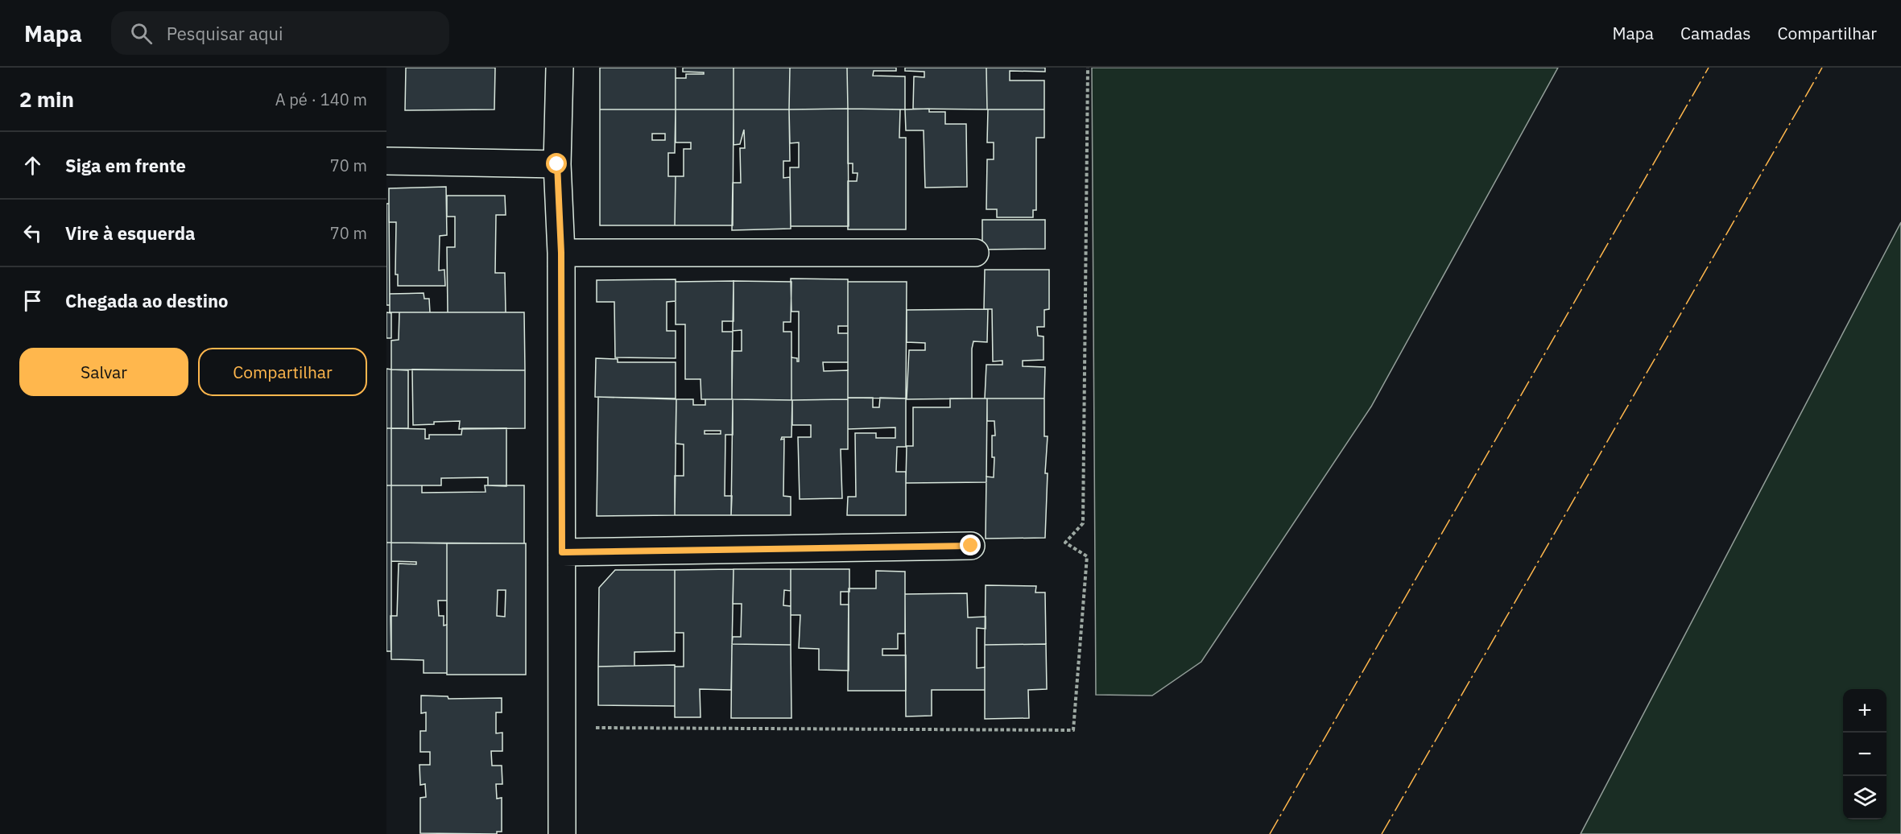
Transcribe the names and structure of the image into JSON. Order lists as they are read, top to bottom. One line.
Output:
{"page":{"header":"Mapa","search":"Pesquisar aqui","nav":["Mapa","Camadas","Compartilhar"],"heading":["2 min","A pé · 140 m"],"list":[["Siga em frente","70 m"],["Vire à esquerda","70 m"],"Chegada ao destino"],"buttons":["Salvar","Compartilhar"],"map_buttons":["+","−"]}}
